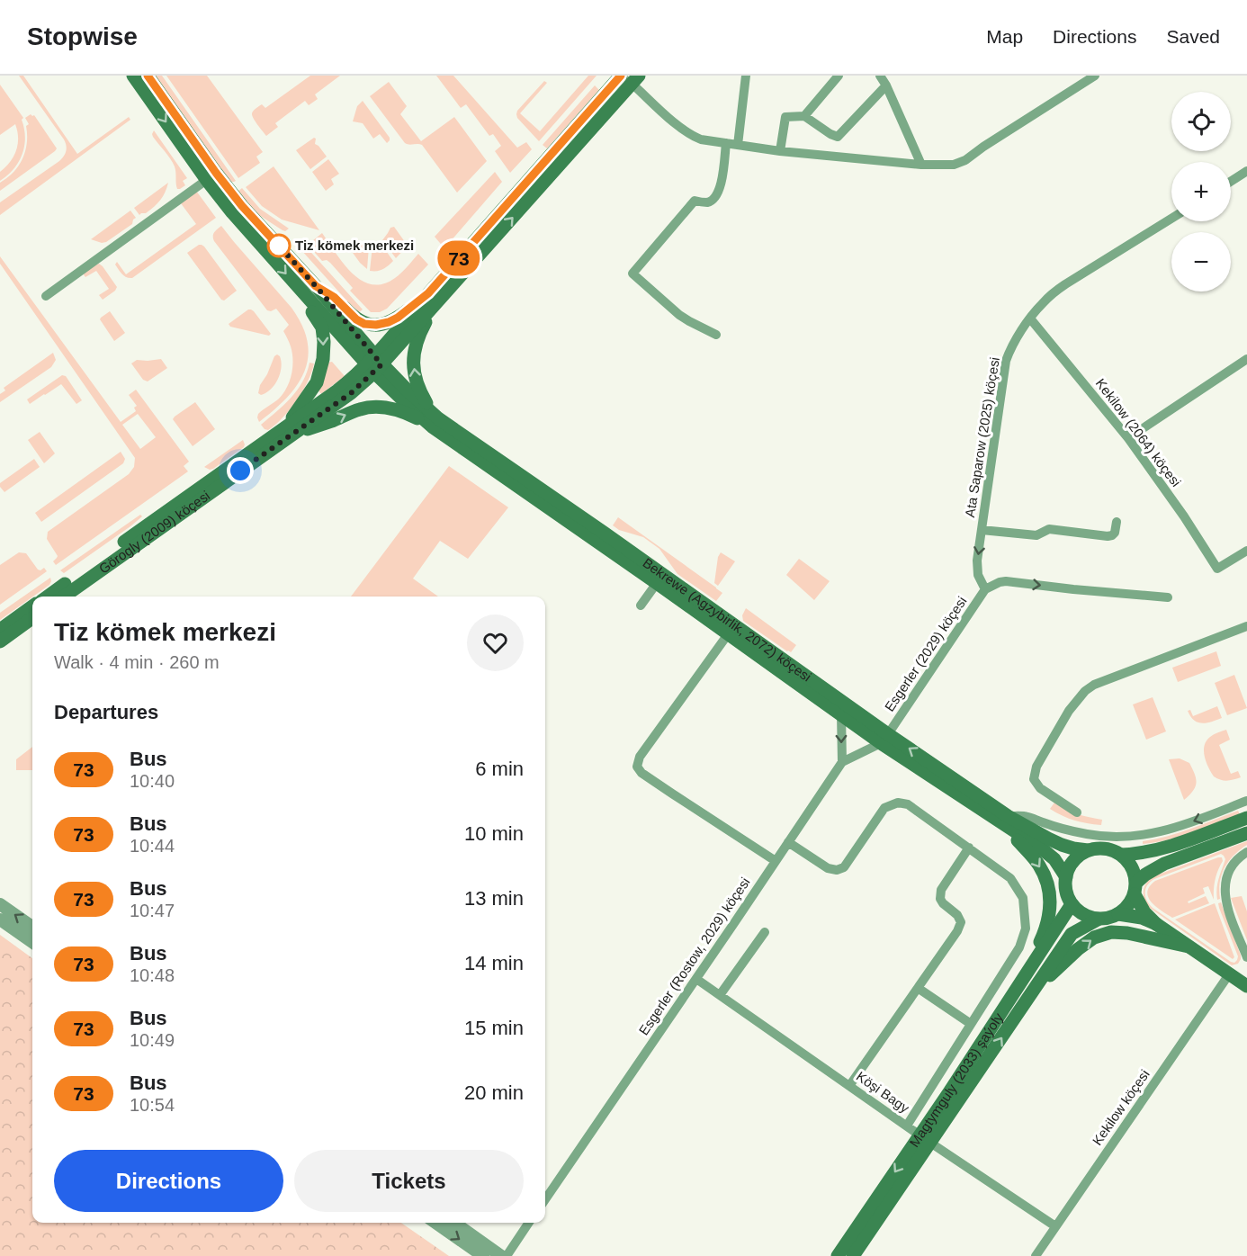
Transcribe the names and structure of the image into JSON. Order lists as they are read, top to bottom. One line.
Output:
{"streets":{"main road":["Görogly (2009) köçesi","Bekrewe (Agzybirlik, 2072) köçesi","Magtymguly (2033) şaýoly"],"street":["Kekilow (2064) köçesi","Ata Saparow (2025) köçesi","Esgerler (2029) köçesi","Esgerler (Rostow, 2029) köçesi","Köşi Bagy","Kekilow köçesi"]},"crossings":[["Kekilow (2064) köçesi","Ata Saparow (2025) köçesi"],["Ata Saparow (2025) köçesi","Esgerler (2029) köçesi"],["Görogly (2009) köçesi","Bekrewe (Agzybirlik, 2072) köçesi"],["Bekrewe (Agzybirlik, 2072) köçesi","Esgerler (2029) köçesi"],["Bekrewe (Agzybirlik, 2072) köçesi","Magtymguly (2033) şaýoly"],["Esgerler (Rostow, 2029) köçesi","Köşi Bagy"],["Magtymguly (2033) şaýoly","Köşi Bagy"],["Köşi Bagy","Kekilow köçesi"]],"places":["Tiz kömek merkezi"],"lines":["bus line 73"],"page":{"header":"Stopwise","nav":["Map","Directions","Saved"],"on_map":"73","map_buttons":["+","−"],"heading":[["Tiz kömek merkezi","Walk · 4 min · 260 m"],"Departures"],"list":[{"mark":"73","name":"Bus","note":"10:40","value":"6 min"},{"mark":"73","name":"Bus","note":"10:44","value":"10 min"},{"mark":"73","name":"Bus","note":"10:47","value":"13 min"},{"mark":"73","name":"Bus","note":"10:48","value":"14 min"},{"mark":"73","name":"Bus","note":"10:49","value":"15 min"},{"mark":"73","name":"Bus","note":"10:54","value":"20 min"}],"buttons":["Directions","Tickets"]}}
